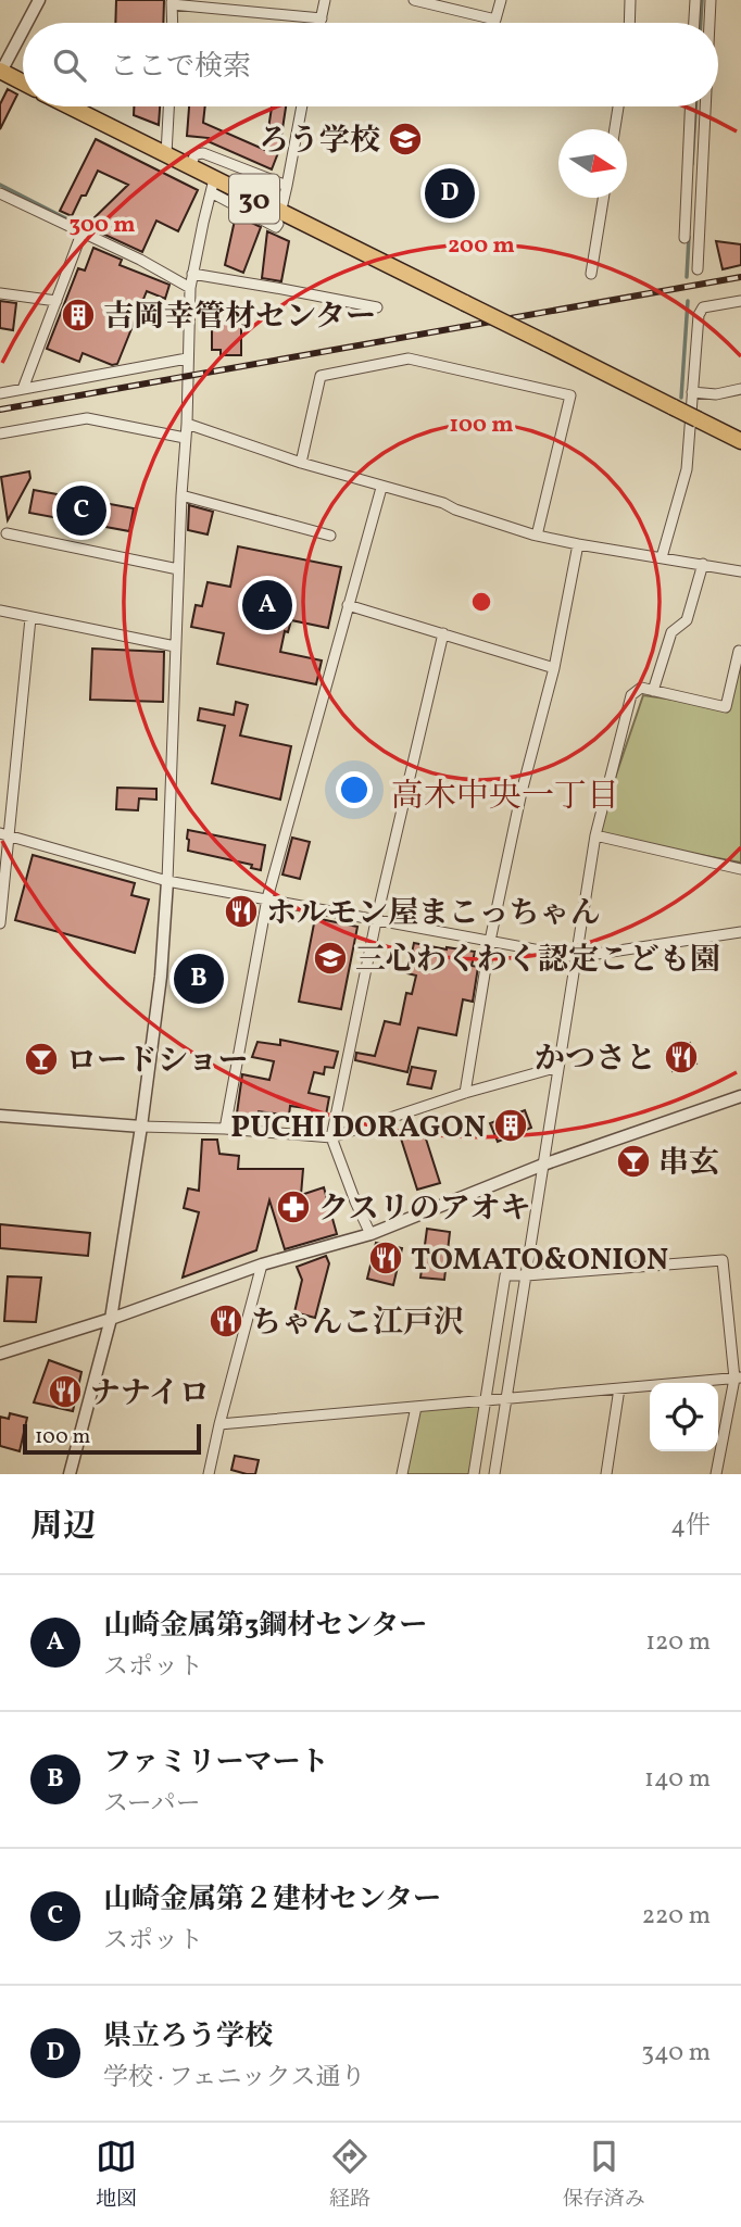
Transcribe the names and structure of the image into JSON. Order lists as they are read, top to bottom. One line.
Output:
{"streets":{"main road":["30"]},"districts":["高木中央一丁目"],"places":{"school or university":["ろう学校","三心わくわく認定こども園"],"building":["吉岡幸管材センター","PUCHI DORAGON"],"restaurant":["ホルモン屋まこっちゃん","かつさと","TOMATO&ONION","ちゃんこ江戸沢","ナナイロ"],"bar":["ロードショー","串玄"],"pharmacy":["クスリのアオキ"]},"scale_bar":"100 m","north":"right","page":{"search":"ここで検索","pins":["D","C","A","B"],"scale":"100 m","heading":["周辺","4件"],"list":[{"mark":"A","name":"山崎金属第3鋼材センター","note":"スポット","value":"120 m"},{"mark":"B","name":"ファミリーマート","note":"スーパー","value":"140 m"},{"mark":"C","name":"山崎金属第２建材センター","note":"スポット","value":"220 m"},{"mark":"D","name":"県立ろう学校","note":"学校 · フェニックス通り","value":"340 m"}],"nav":["地図","経路","保存済み"]},"rings":["300 m","200 m","100 m"]}
